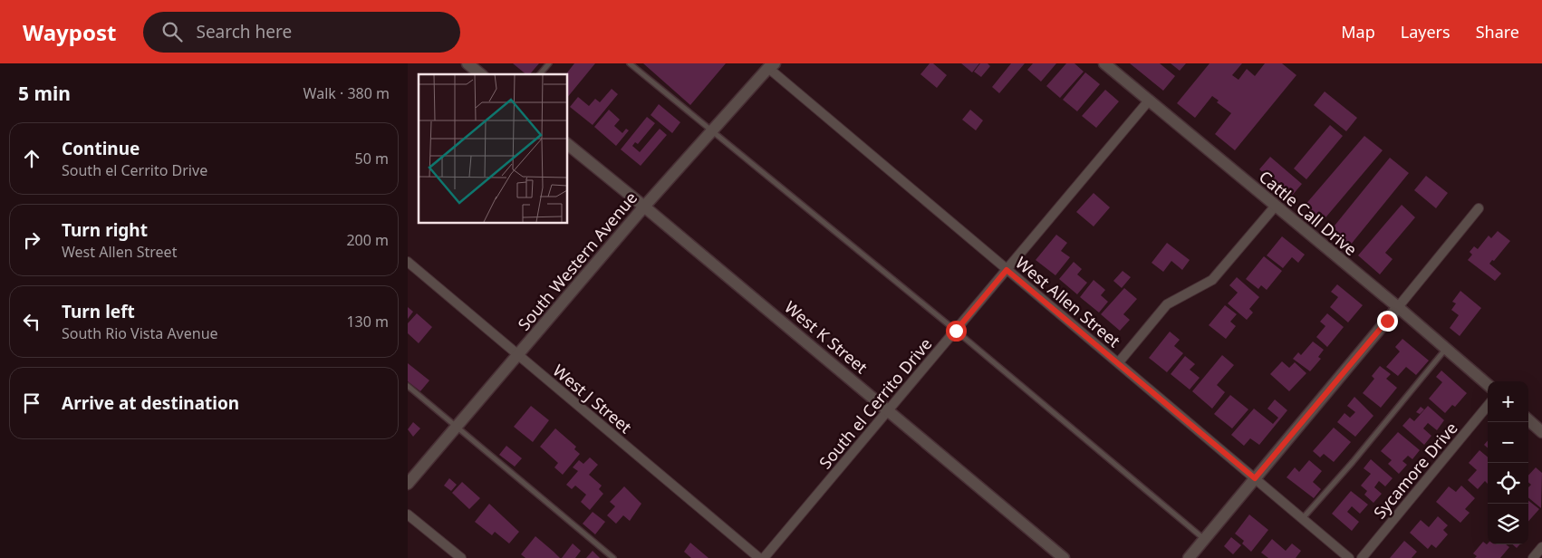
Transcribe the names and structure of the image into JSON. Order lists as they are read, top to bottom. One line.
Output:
{"streets":{"street":["Cattle Call Drive","South Western Avenue","West Allen Street","West K Street","West J Street","South el Cerrito Drive","Sycamore Drive"]},"crossings":[["Cattle Call Drive","South el Cerrito Drive"],["South Western Avenue","West Allen Street"],["South Western Avenue","West K Street"],["South Western Avenue","West J Street"],["West Allen Street","South el Cerrito Drive"],["West K Street","South el Cerrito Drive"]],"page":{"header":"Waypost","search":"Search here","nav":["Map","Layers","Share"],"heading":["5 min","Walk · 380 m"],"list":[["Continue","South el Cerrito Drive","50 m"],["Turn right","West Allen Street","200 m"],["Turn left","South Rio Vista Avenue","130 m"],"Arrive at destination"],"map_buttons":["+","−"]}}
